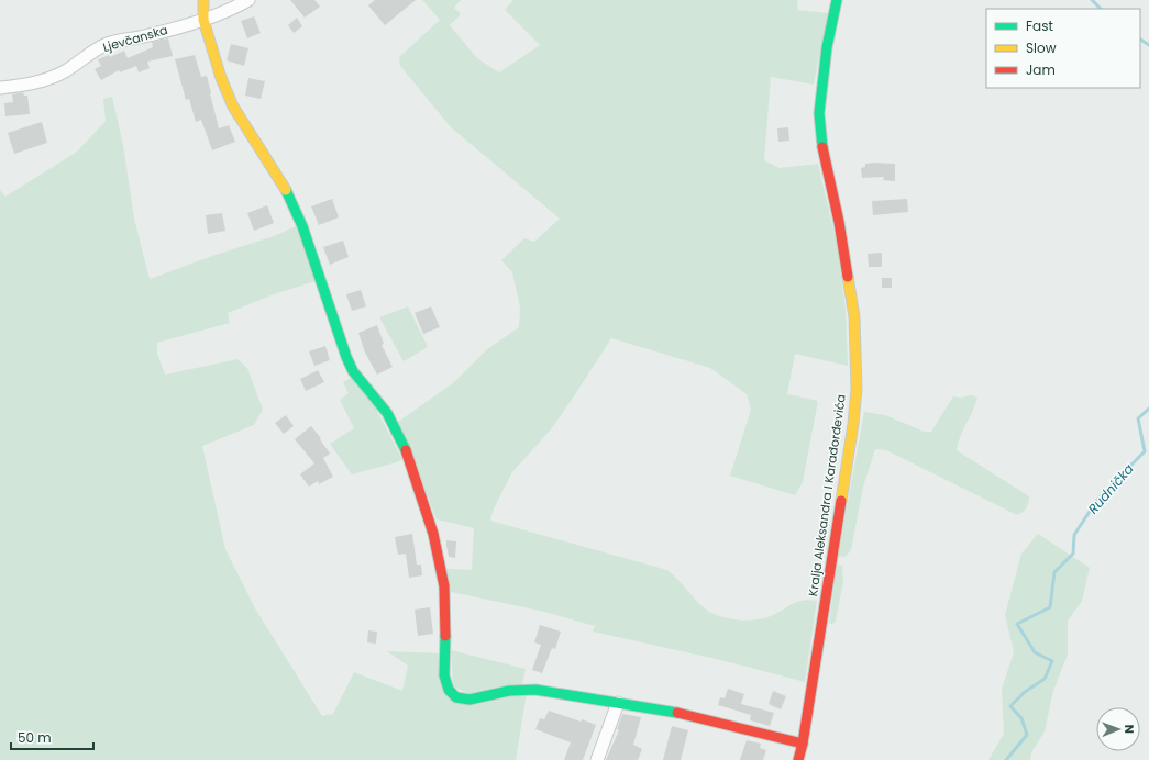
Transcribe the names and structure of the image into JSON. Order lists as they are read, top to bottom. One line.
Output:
{"streets":{"street":["Ljevčanska","Kralja Aleksandra I Karađorđevića"]},"water":["Rudnička"],"legend":["Fast","Slow","Jam"],"scale_bar":"50 m","north":"right"}
